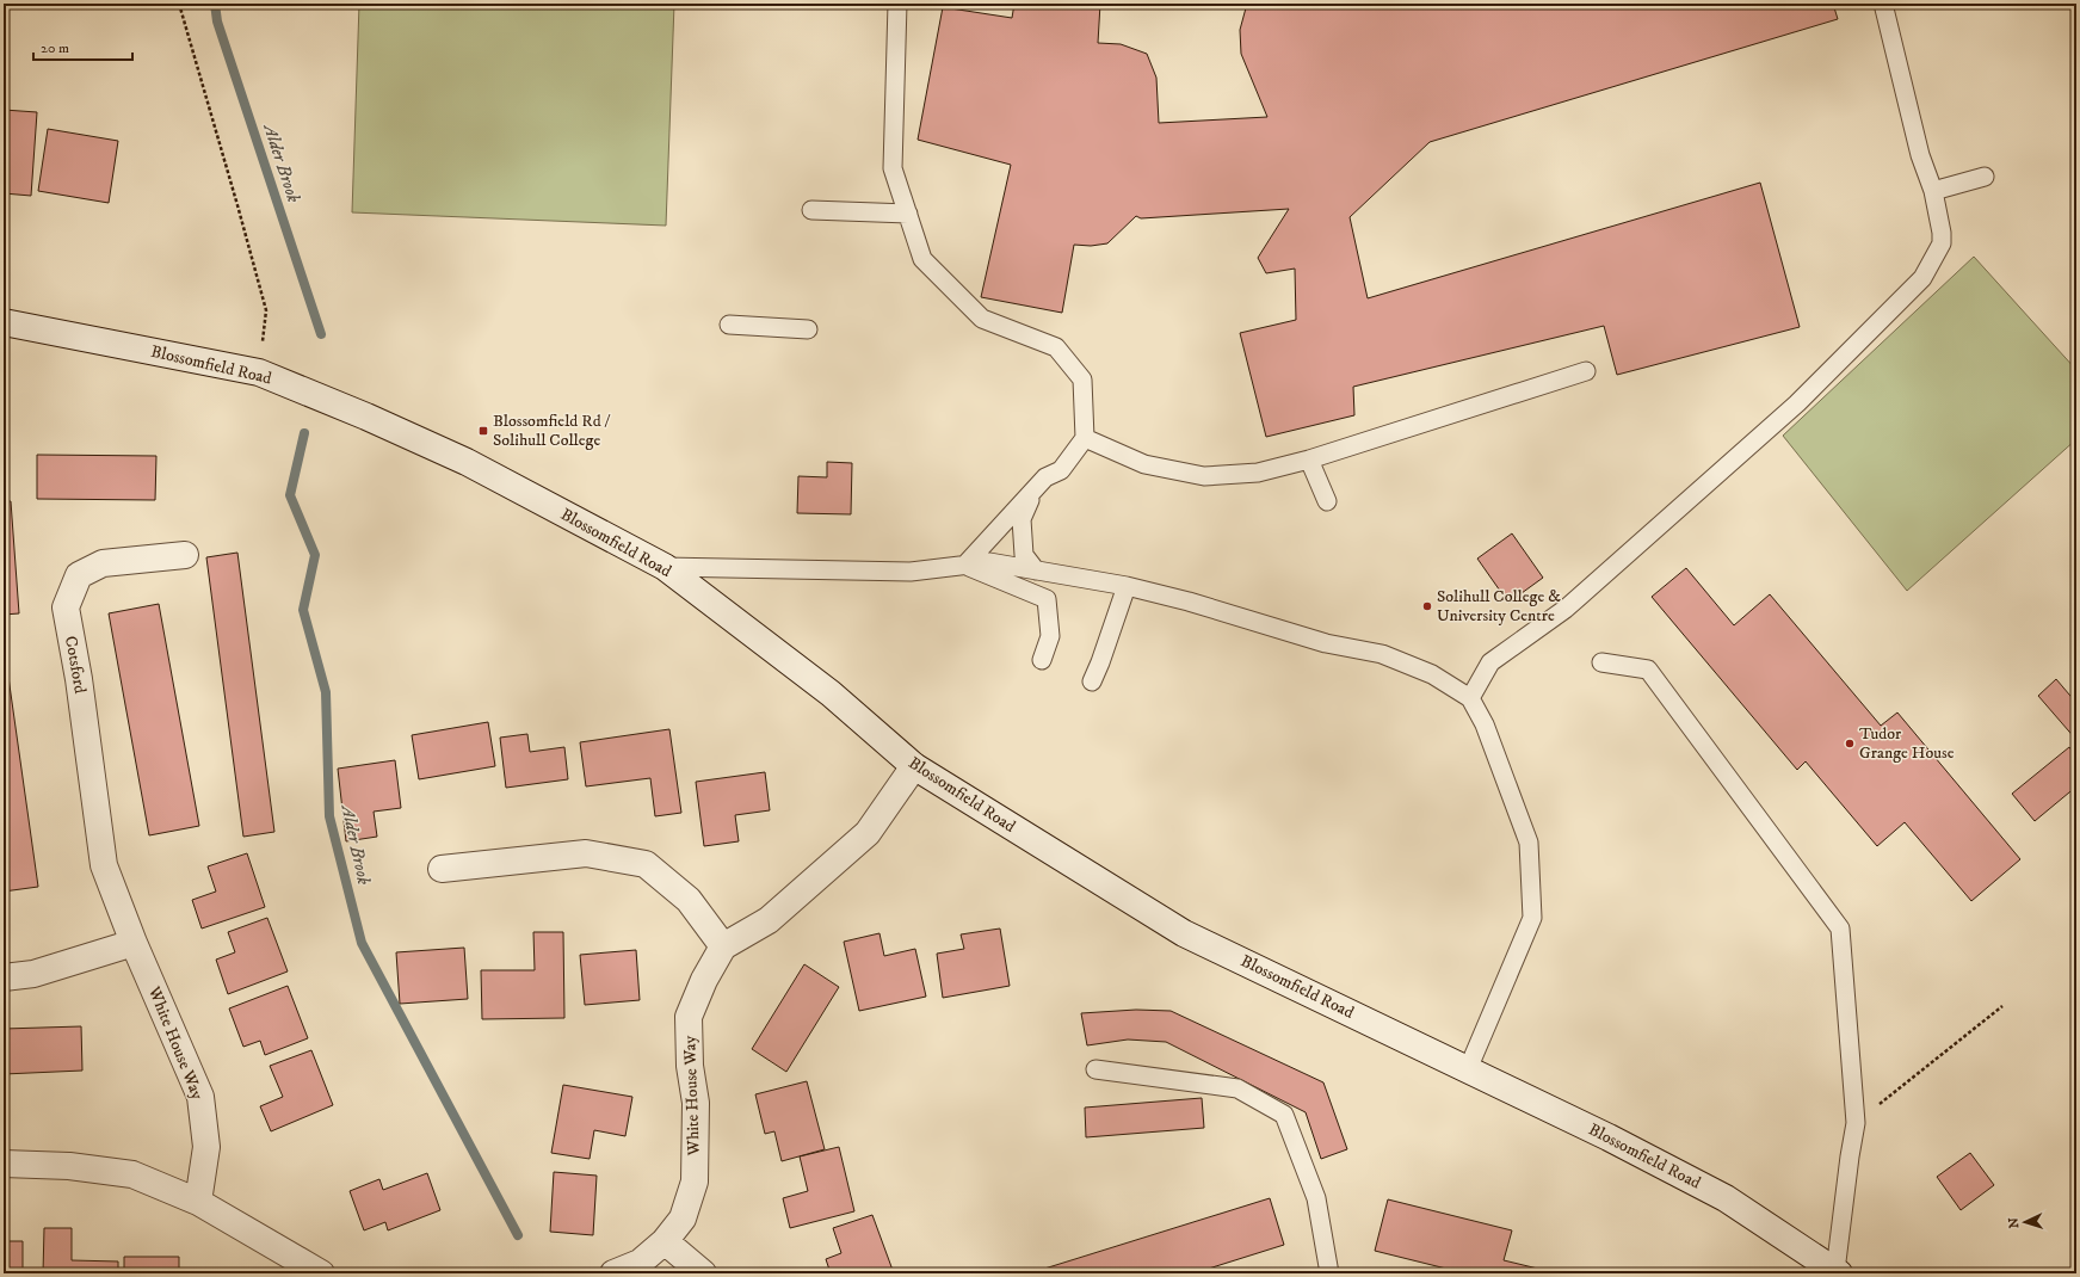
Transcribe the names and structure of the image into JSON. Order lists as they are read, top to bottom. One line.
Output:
{"streets":{"street":["Blossomfield Road","Cotsford","White House Way"]},"crossings":[["Cotsford","White House Way"]],"water":["Alder Brook"],"places":{"transit":["Blossomfield Rd / Solihull College"],"other":["Solihull College & University Centre","Tudor Grange House"]},"scale_bar":"20 m","north":"left"}
